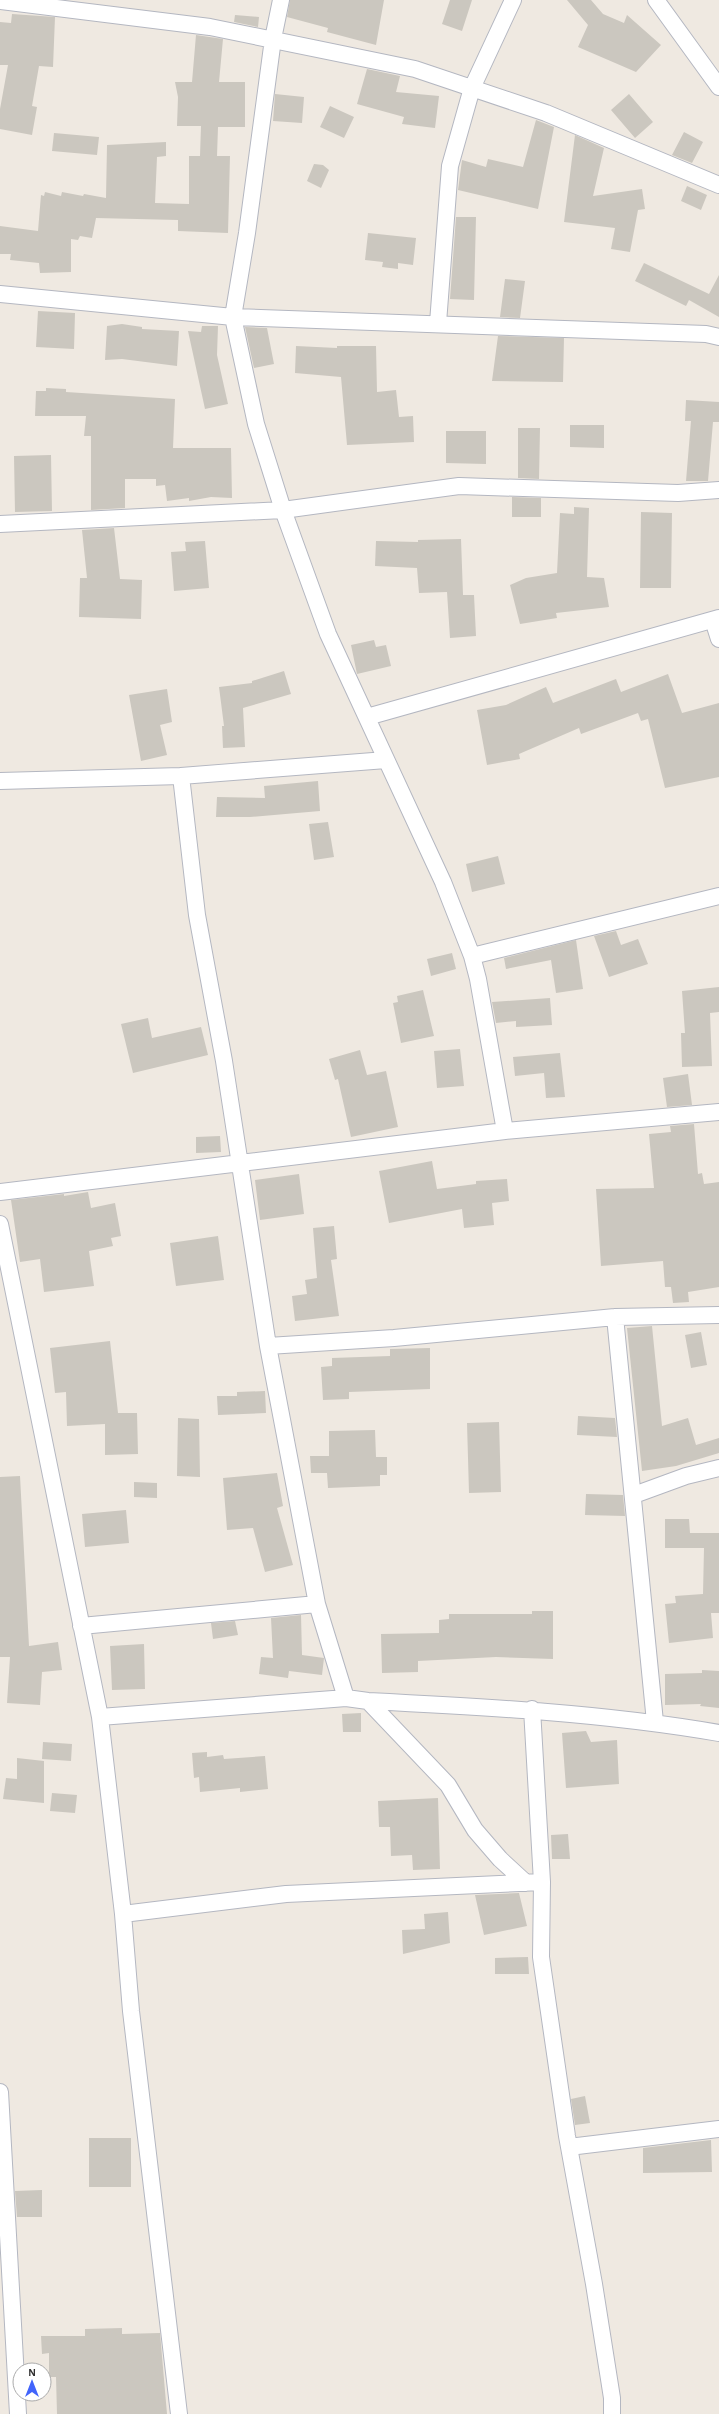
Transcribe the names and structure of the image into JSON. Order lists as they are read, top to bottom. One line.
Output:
{"north":"top"}
